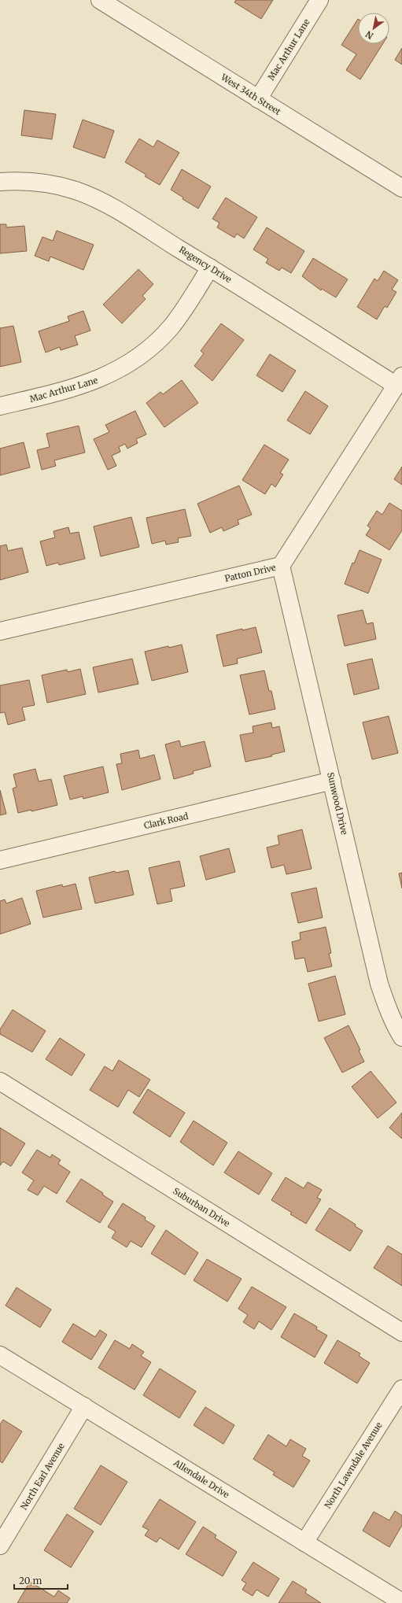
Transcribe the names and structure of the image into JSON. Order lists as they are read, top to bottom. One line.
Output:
{"streets":{"street":["Mac Arthur Lane","West 34th Street","Regency Drive","Patton Drive","Sunwood Drive","Clark Road","Suburban Drive","North Lawndale Avenue","North Earl Avenue","Allendale Drive"]},"crossings":[["Mac Arthur Lane","West 34th Street"],["Mac Arthur Lane","Regency Drive"],["Regency Drive","Patton Drive"],["Patton Drive","Sunwood Drive"],["Sunwood Drive","Clark Road"],["North Lawndale Avenue","Allendale Drive"],["North Earl Avenue","Allendale Drive"]],"scale_bar":"20 m","north":"bottom left"}
